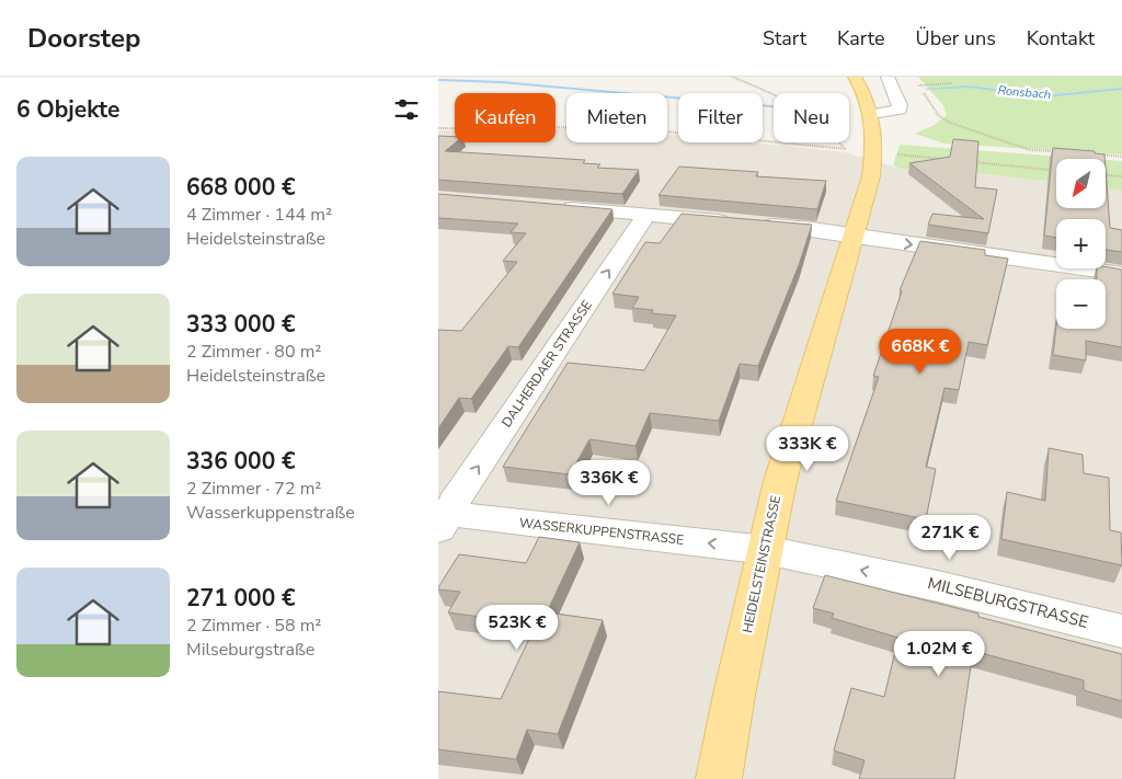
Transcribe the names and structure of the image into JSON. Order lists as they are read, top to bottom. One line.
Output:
{"streets":{"main road":["HEIDELSTEINSTRASSE"],"street":["DALHERDAER STRASSE","WASSERKUPPENSTRASSE","MILSEBURGSTRASSE"]},"crossings":[["DALHERDAER STRASSE","WASSERKUPPENSTRASSE"],["WASSERKUPPENSTRASSE","HEIDELSTEINSTRASSE"],["WASSERKUPPENSTRASSE","MILSEBURGSTRASSE"],["HEIDELSTEINSTRASSE","MILSEBURGSTRASSE"]],"one_way":["DALHERDAER STRASSE","WASSERKUPPENSTRASSE","MILSEBURGSTRASSE"],"water":["Ronsbach"],"north":"bottom left","page":{"header":"Doorstep","nav":["Start","Karte","Über uns","Kontakt"],"heading":"6 Objekte","chip":["Kaufen","Mieten","Filter","Neu"],"list":[{"name":"668 000 €","note":"4 Zimmer · 144 m² · Heidelsteinstraße"},{"name":"333 000 €","note":"2 Zimmer · 80 m² · Heidelsteinstraße"},{"name":"336 000 €","note":"2 Zimmer · 72 m² · Wasserkuppenstraße"},{"name":"271 000 €","note":"2 Zimmer · 58 m² · Milseburgstraße"}],"map_buttons":["+","−"],"price":["668K €","333K €","336K €","271K €","523K €","1.02M €"]}}
